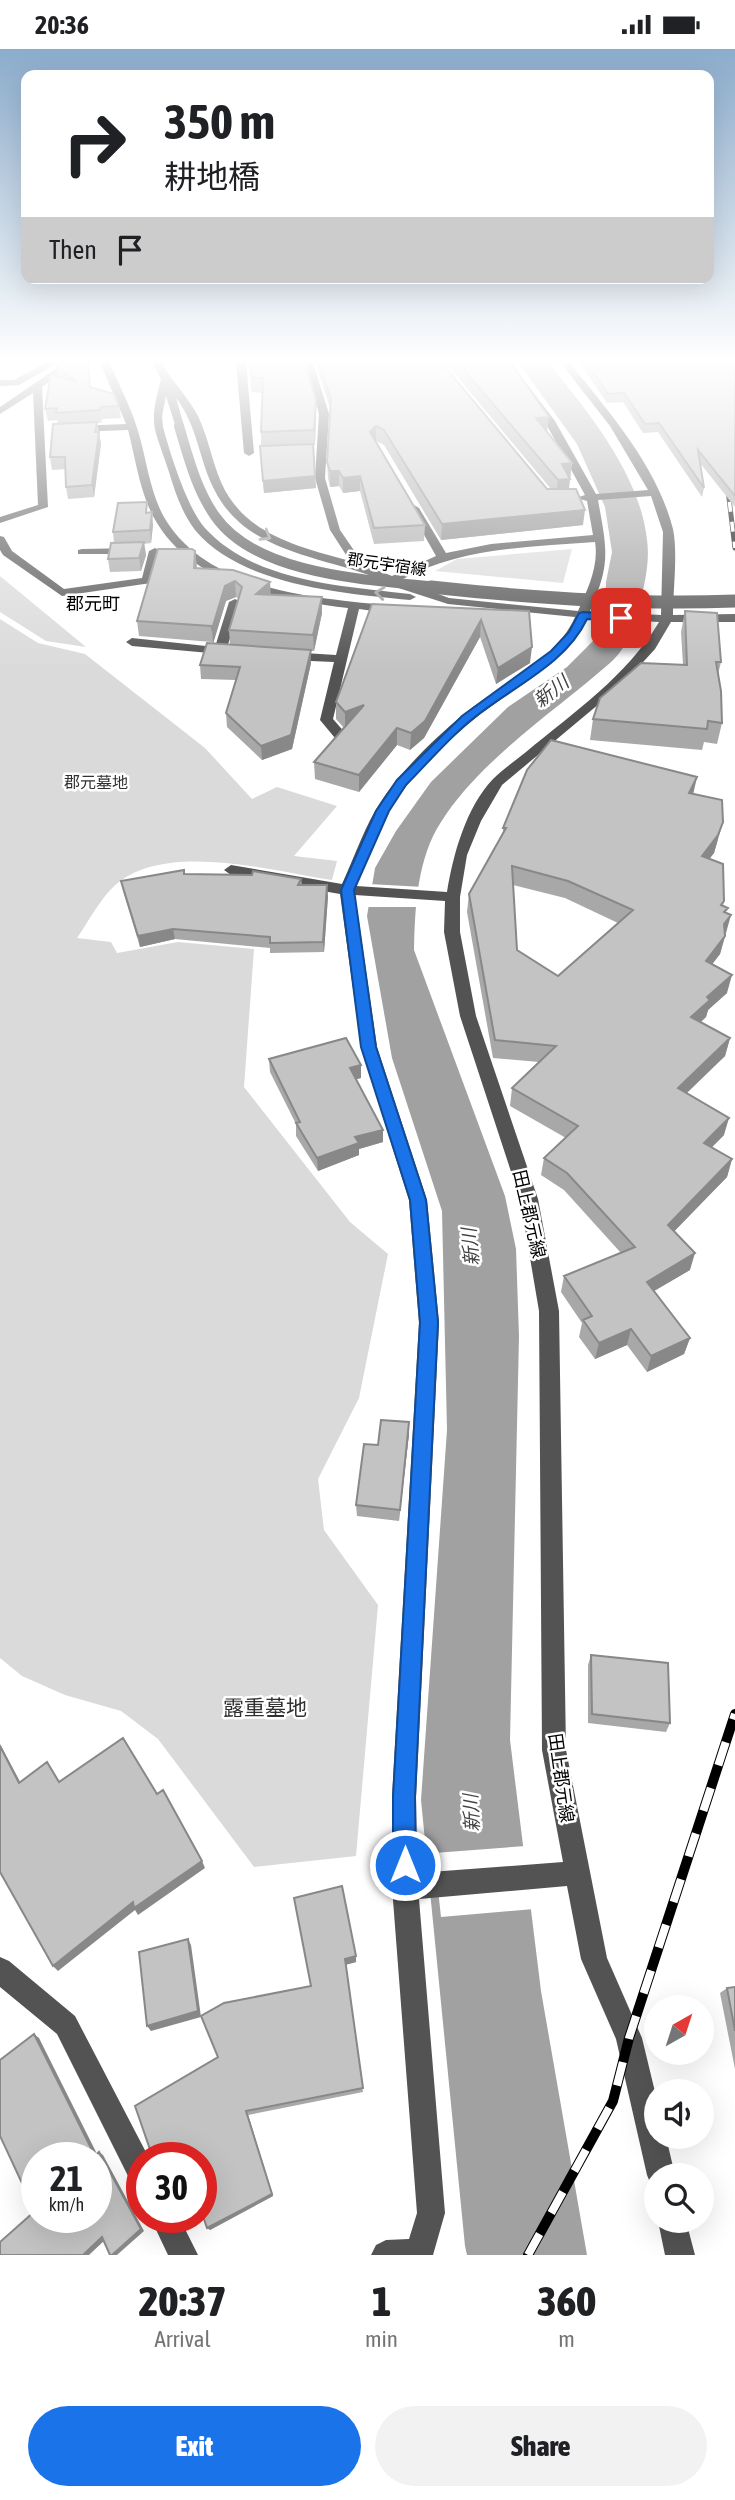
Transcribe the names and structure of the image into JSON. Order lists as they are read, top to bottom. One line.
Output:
{"streets":{"street":["郡元宇宿線","田上郡元線"]},"districts":["郡元町"],"water":["新川"],"parks":["郡元墓地","露重墓地"],"north":"top right","page":{"status":"20:36","turn":["350 m","耕地橋"],"then":"Then","speed":"21 km/h","limit":"30","eta":["20:37","Arrival","1","min","360","m"],"buttons":["Exit","Share"]}}
